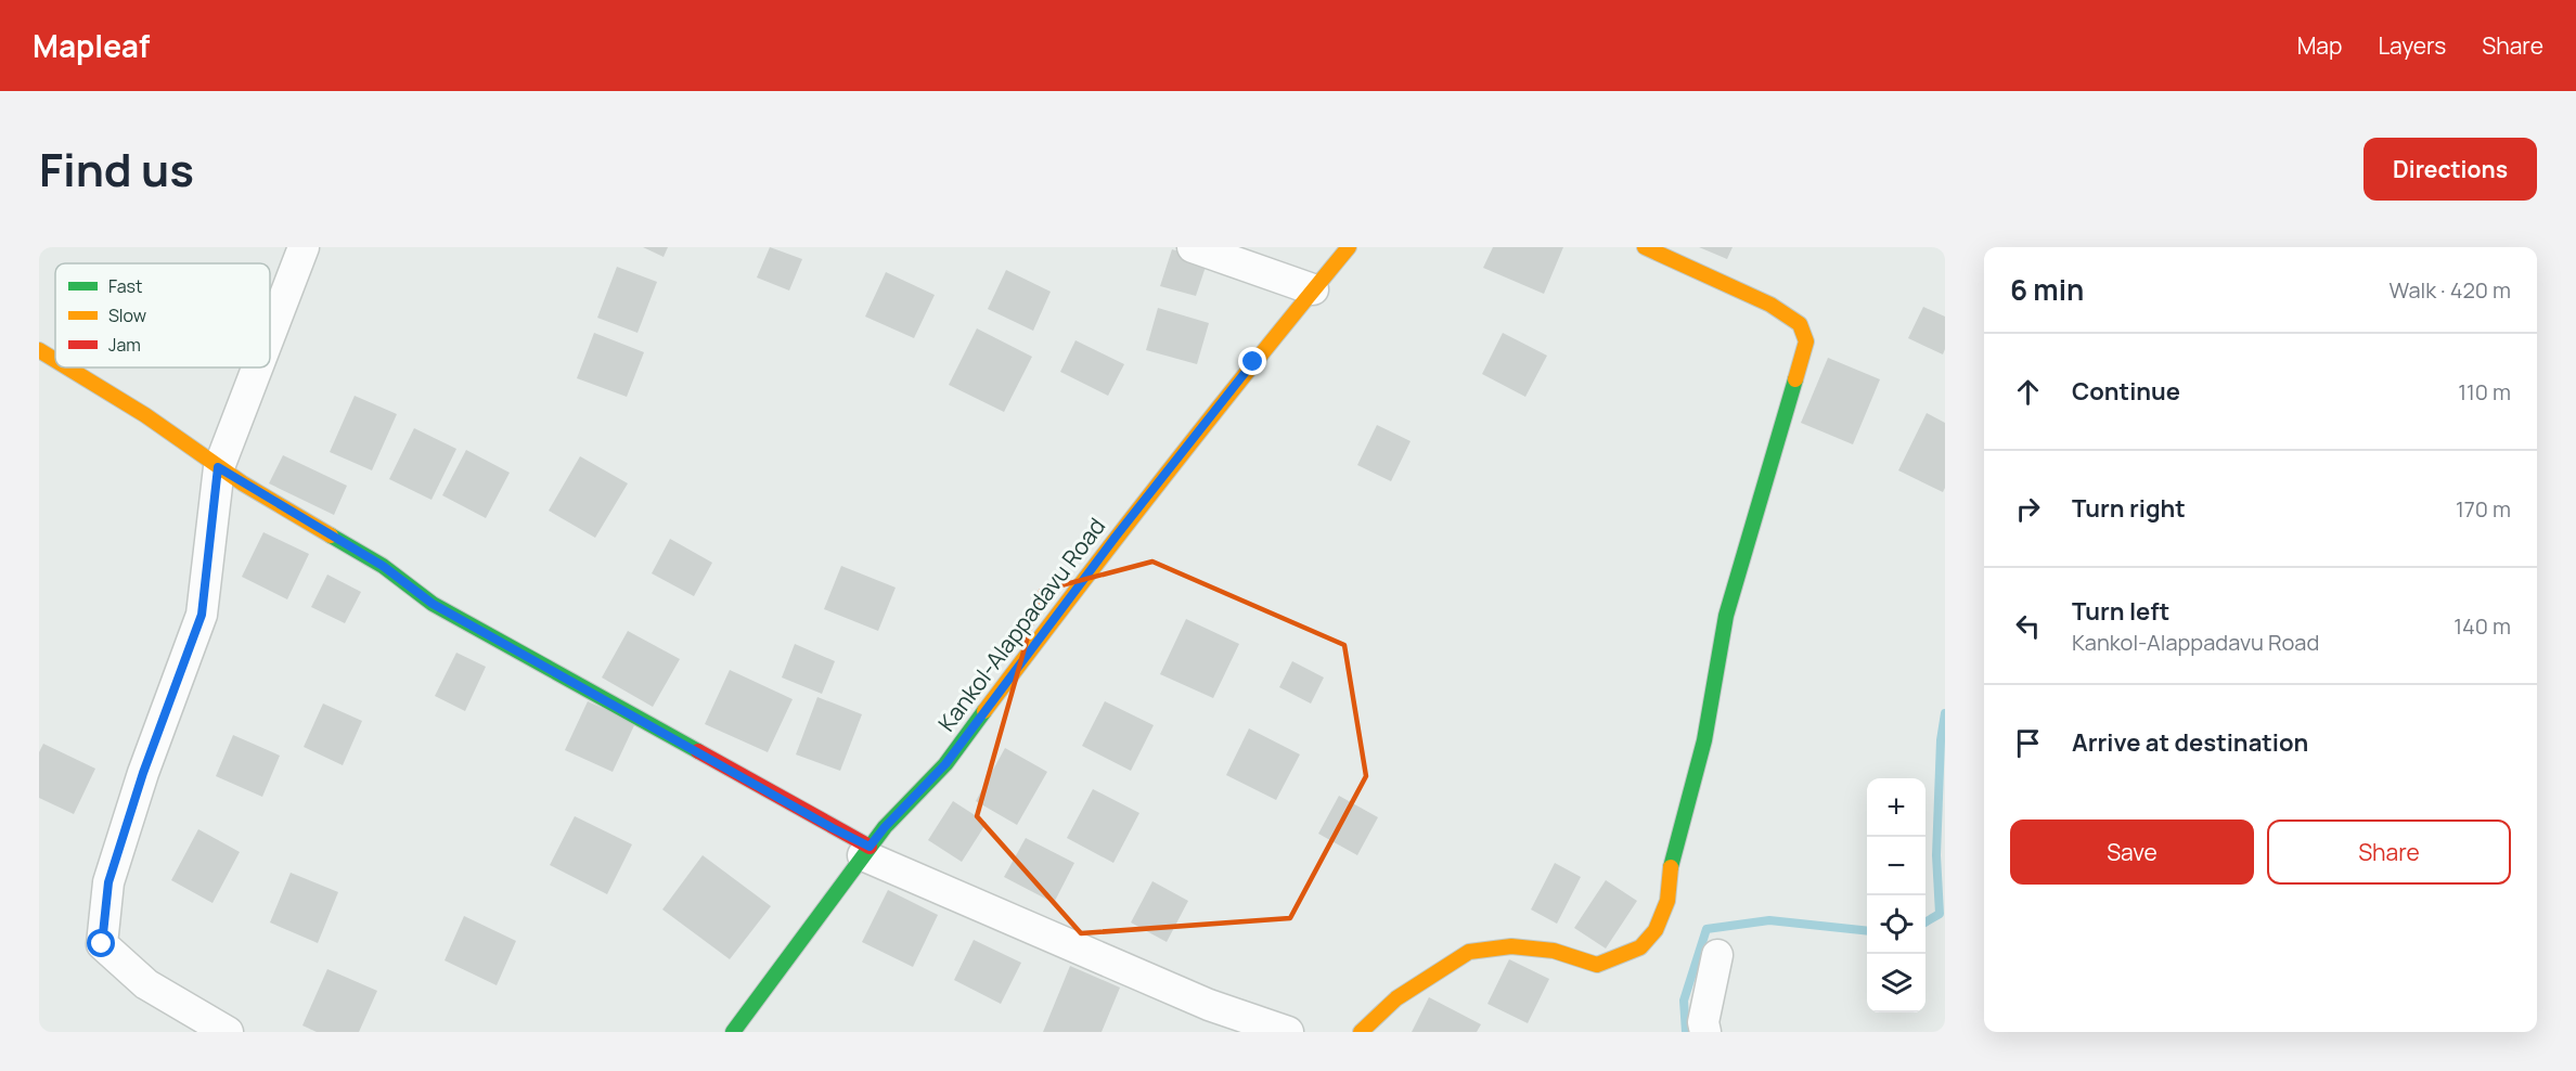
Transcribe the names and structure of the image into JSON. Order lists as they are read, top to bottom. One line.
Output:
{"streets":{"street":["Kankol-Alappadavu Road"]},"legend":["Fast","Slow","Jam"],"page":{"header":"Mapleaf","nav":["Map","Layers","Share"],"title":"Find us","buttons":["Directions",["Save","Share"]],"heading":["6 min","Walk · 420 m"],"list":[["Continue","110 m"],["Turn right","170 m"],["Turn left","Kankol-Alappadavu Road","140 m"],"Arrive at destination"],"map_buttons":["+","−"]}}
